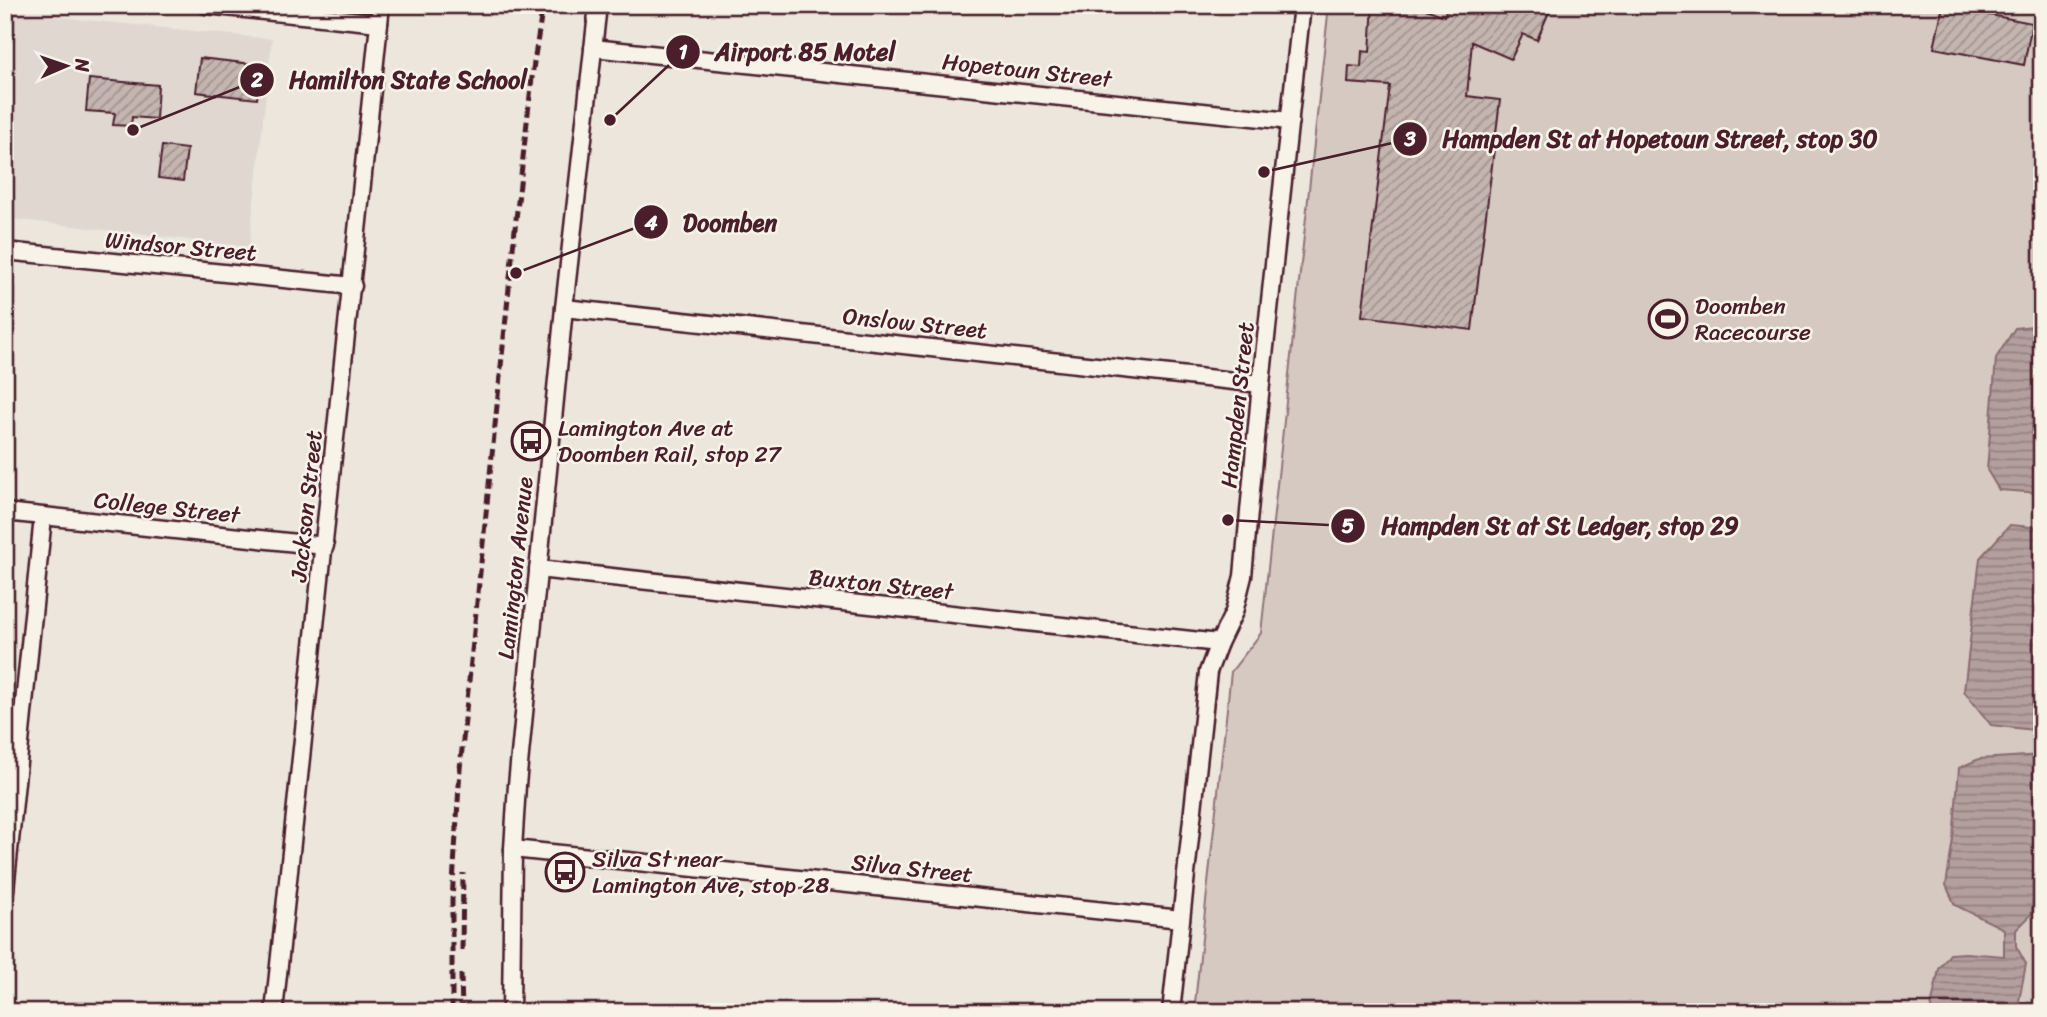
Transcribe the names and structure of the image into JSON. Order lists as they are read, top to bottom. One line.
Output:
{"streets":{"street":["Hopetoun Street","Windsor Street","Onslow Street","Hampden Street","Jackson Street","College Street","Lamington Avenue","Buxton Street","Silva Street"]},"crossings":[["Hopetoun Street","Hampden Street"],["Hopetoun Street","Lamington Avenue"],["Windsor Street","Jackson Street"],["Onslow Street","Hampden Street"],["Onslow Street","Lamington Avenue"],["Hampden Street","Buxton Street"],["Hampden Street","Silva Street"],["Jackson Street","College Street"],["Lamington Avenue","Buxton Street"],["Lamington Avenue","Silva Street"]],"places":{"other":["Airport 85 Motel","Hamilton State School","Hampden St at Hopetoun Street, stop 30","Doomben","Hampden St at St Ledger, stop 29"],"sports":["Doomben Racecourse"],"bus stop":["Lamington Ave at Doomben Rail, stop 27","Silva St near Lamington Ave, stop 28"]},"north":"right"}
